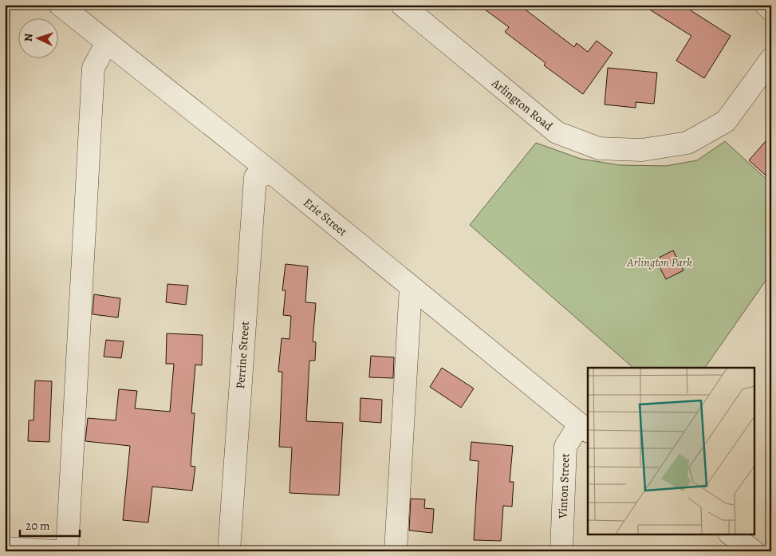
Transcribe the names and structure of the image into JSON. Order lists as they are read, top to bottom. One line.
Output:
{"streets":{"street":["Arlington Road","Erie Street","Perrine Street","Vinton Street"]},"crossings":[["Erie Street","Perrine Street"],["Erie Street","Vinton Street"]],"parks":["Arlington Park"],"scale_bar":"20 m","north":"left"}
